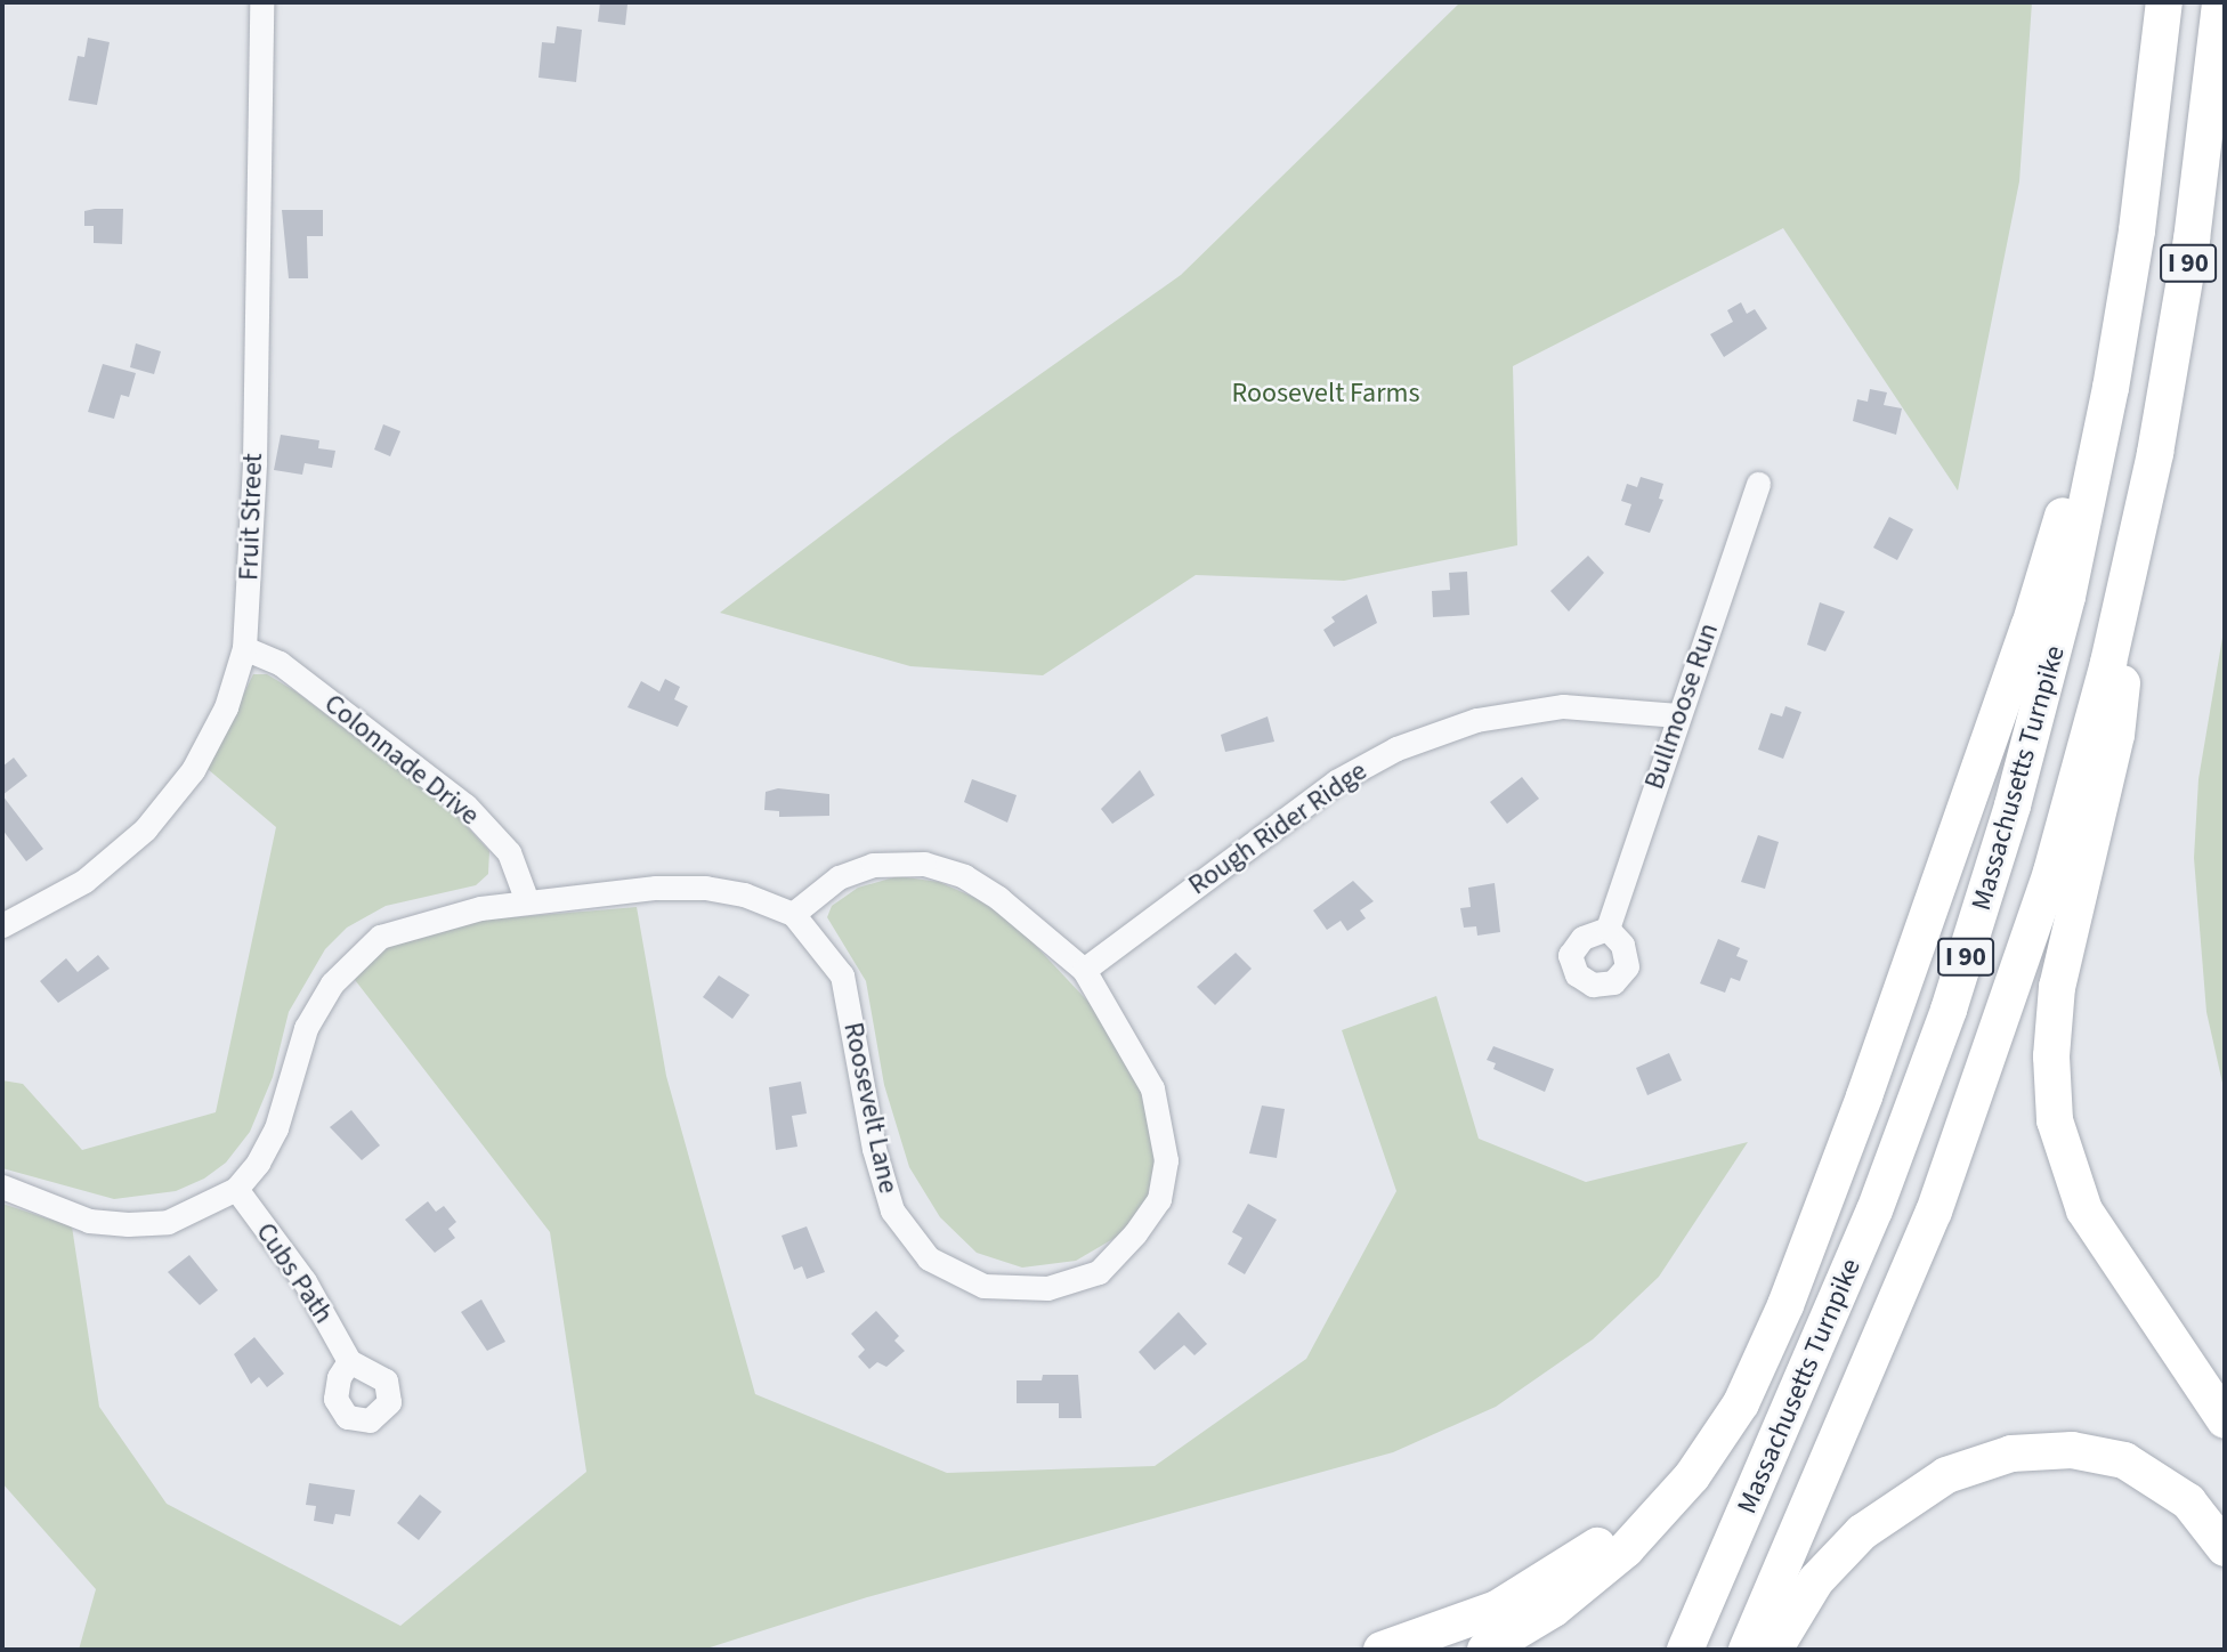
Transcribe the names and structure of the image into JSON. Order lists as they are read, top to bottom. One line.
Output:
{"streets":{"highway":["I 90","Massachusetts Turnpike"],"street":["Fruit Street","Bullmoose Run","Colonnade Drive","Rough Rider Ridge","Roosevelt Lane","Cubs Path"]},"crossings":[["Fruit Street","Colonnade Drive"],["Bullmoose Run","Rough Rider Ridge"],["Colonnade Drive","Roosevelt Lane"],["Rough Rider Ridge","Roosevelt Lane"],["Roosevelt Lane","Cubs Path"]],"parks":["Roosevelt Farms"]}
